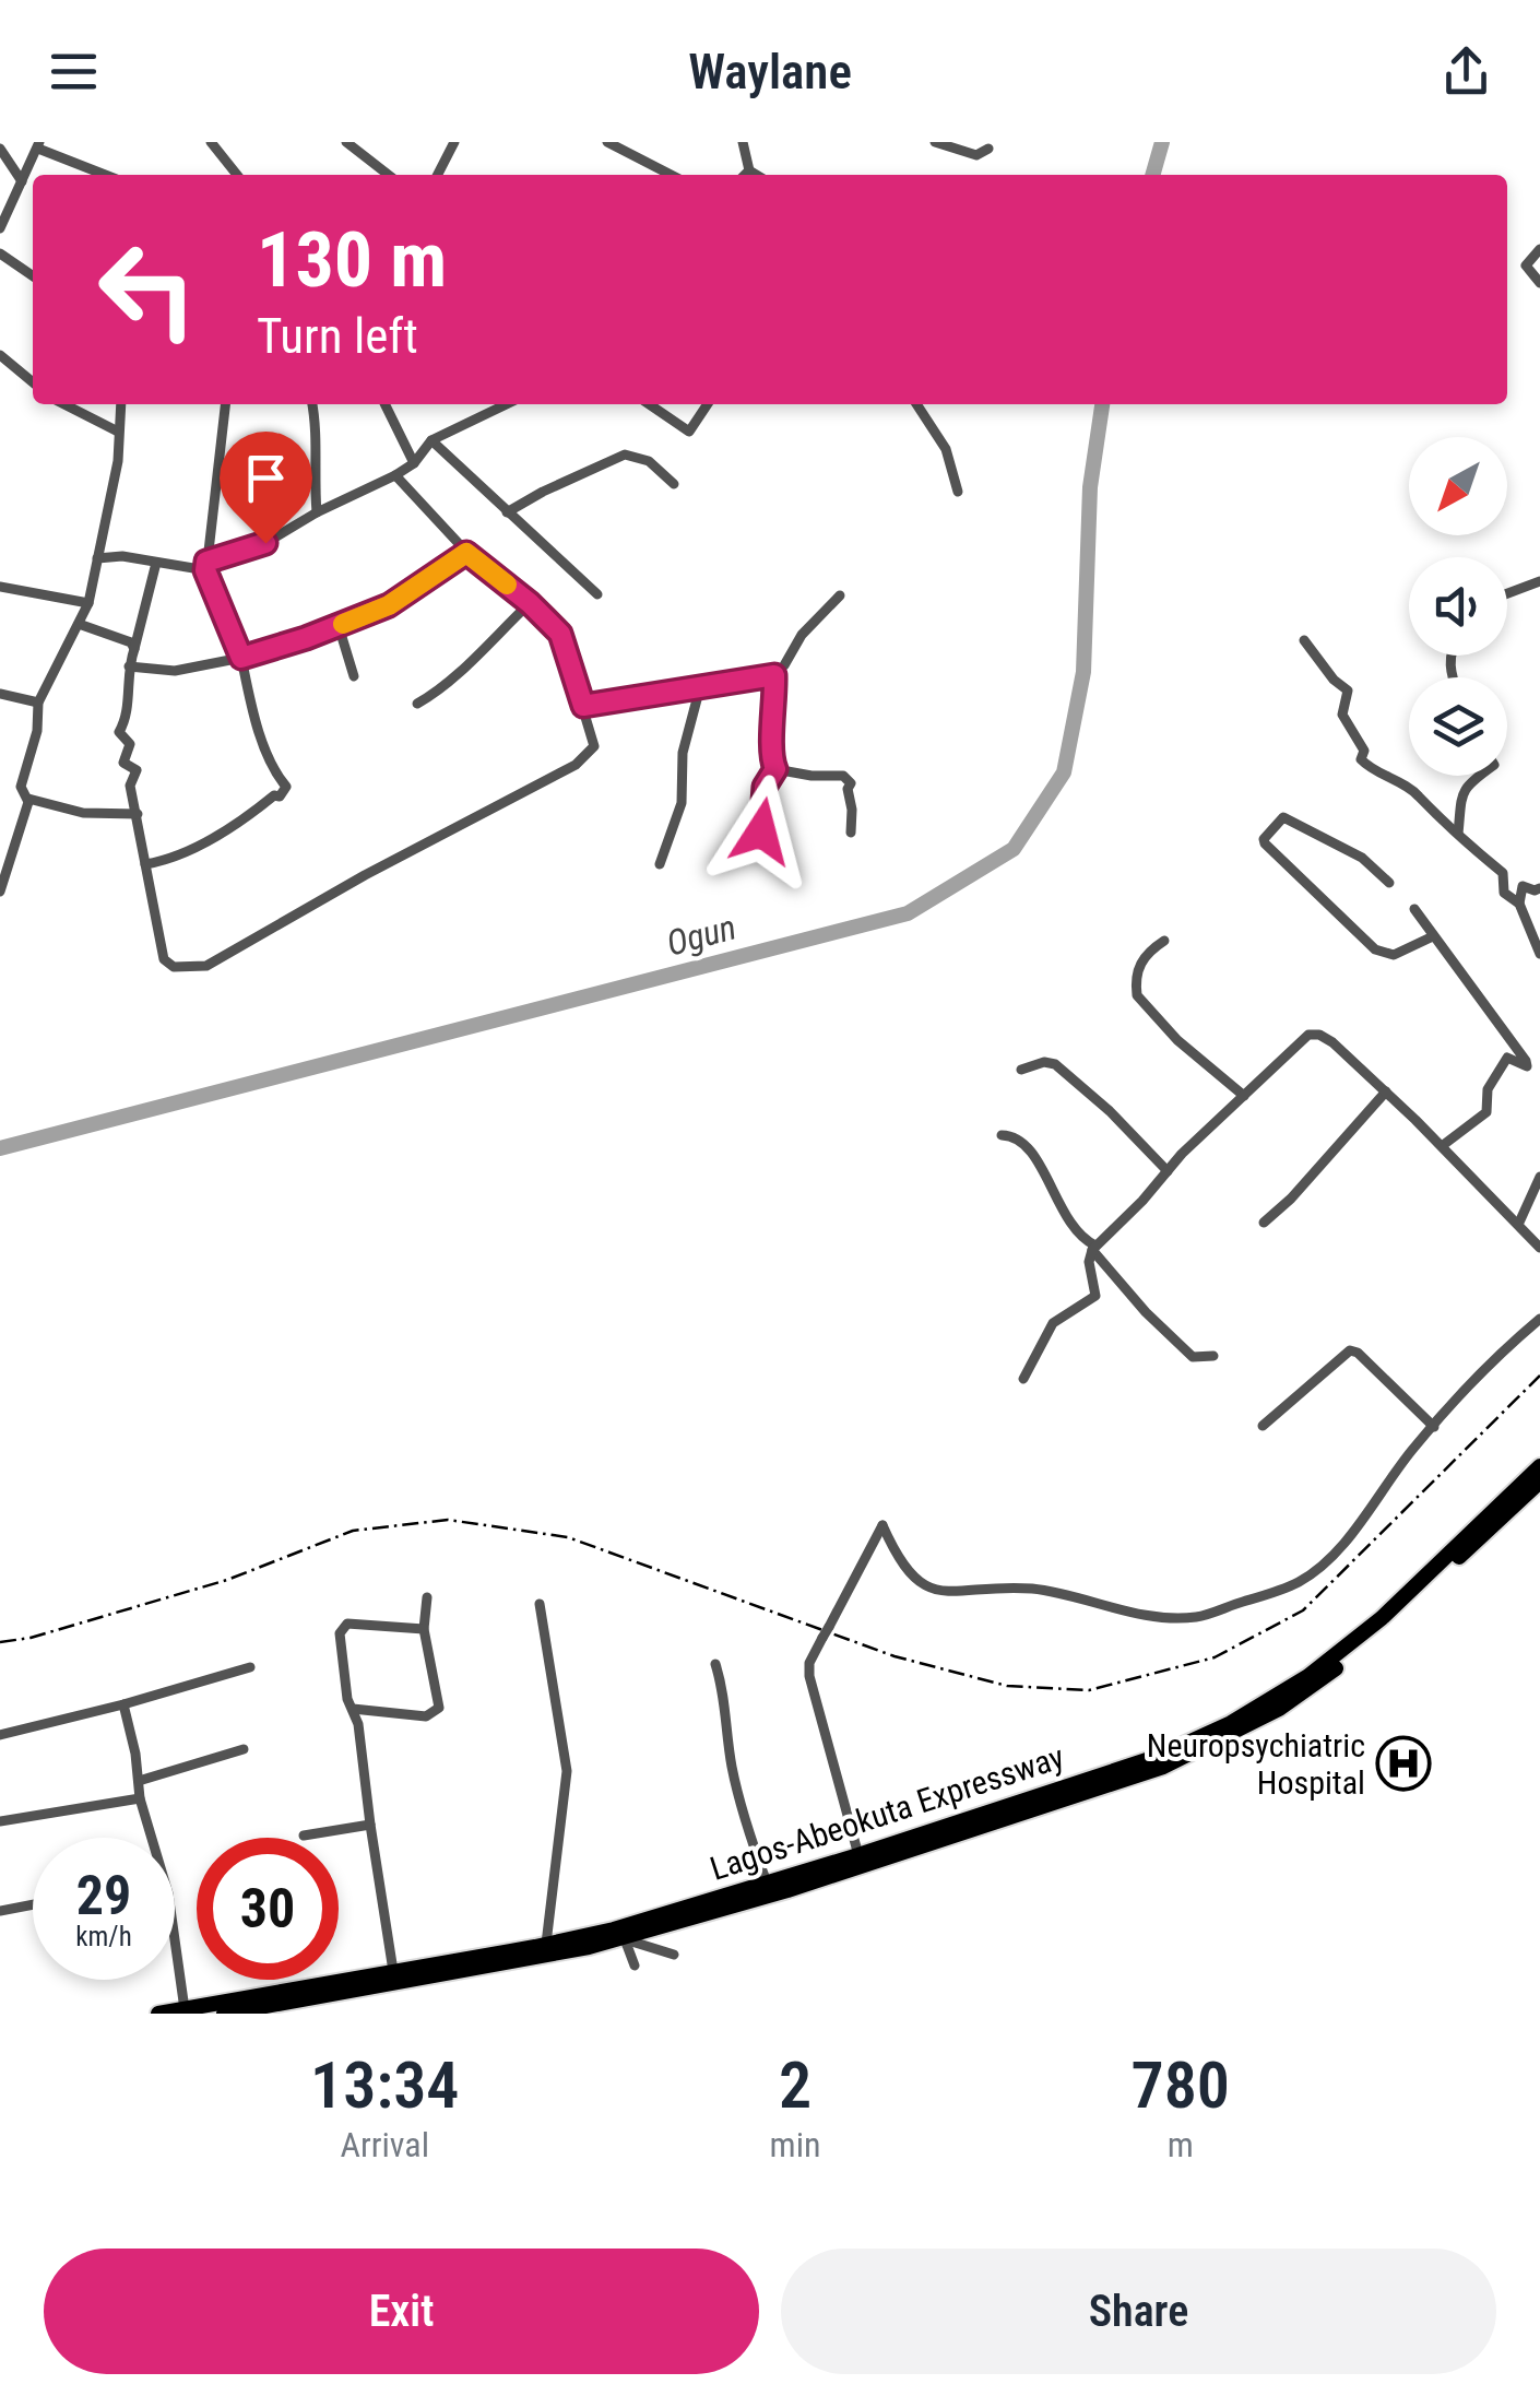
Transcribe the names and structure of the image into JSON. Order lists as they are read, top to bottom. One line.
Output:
{"streets":{"highway":["Lagos-Abeokuta Expressway"]},"water":["Ogun"],"places":{"hospital":["Neuropsychiatric Hospital"]},"north":"bottom left","page":{"header":"Waylane","turn":["130 m","Turn left"],"speed":"29 km/h","limit":"30","eta":["13:34","Arrival","2","min","780","m"],"buttons":["Exit","Share"]}}
